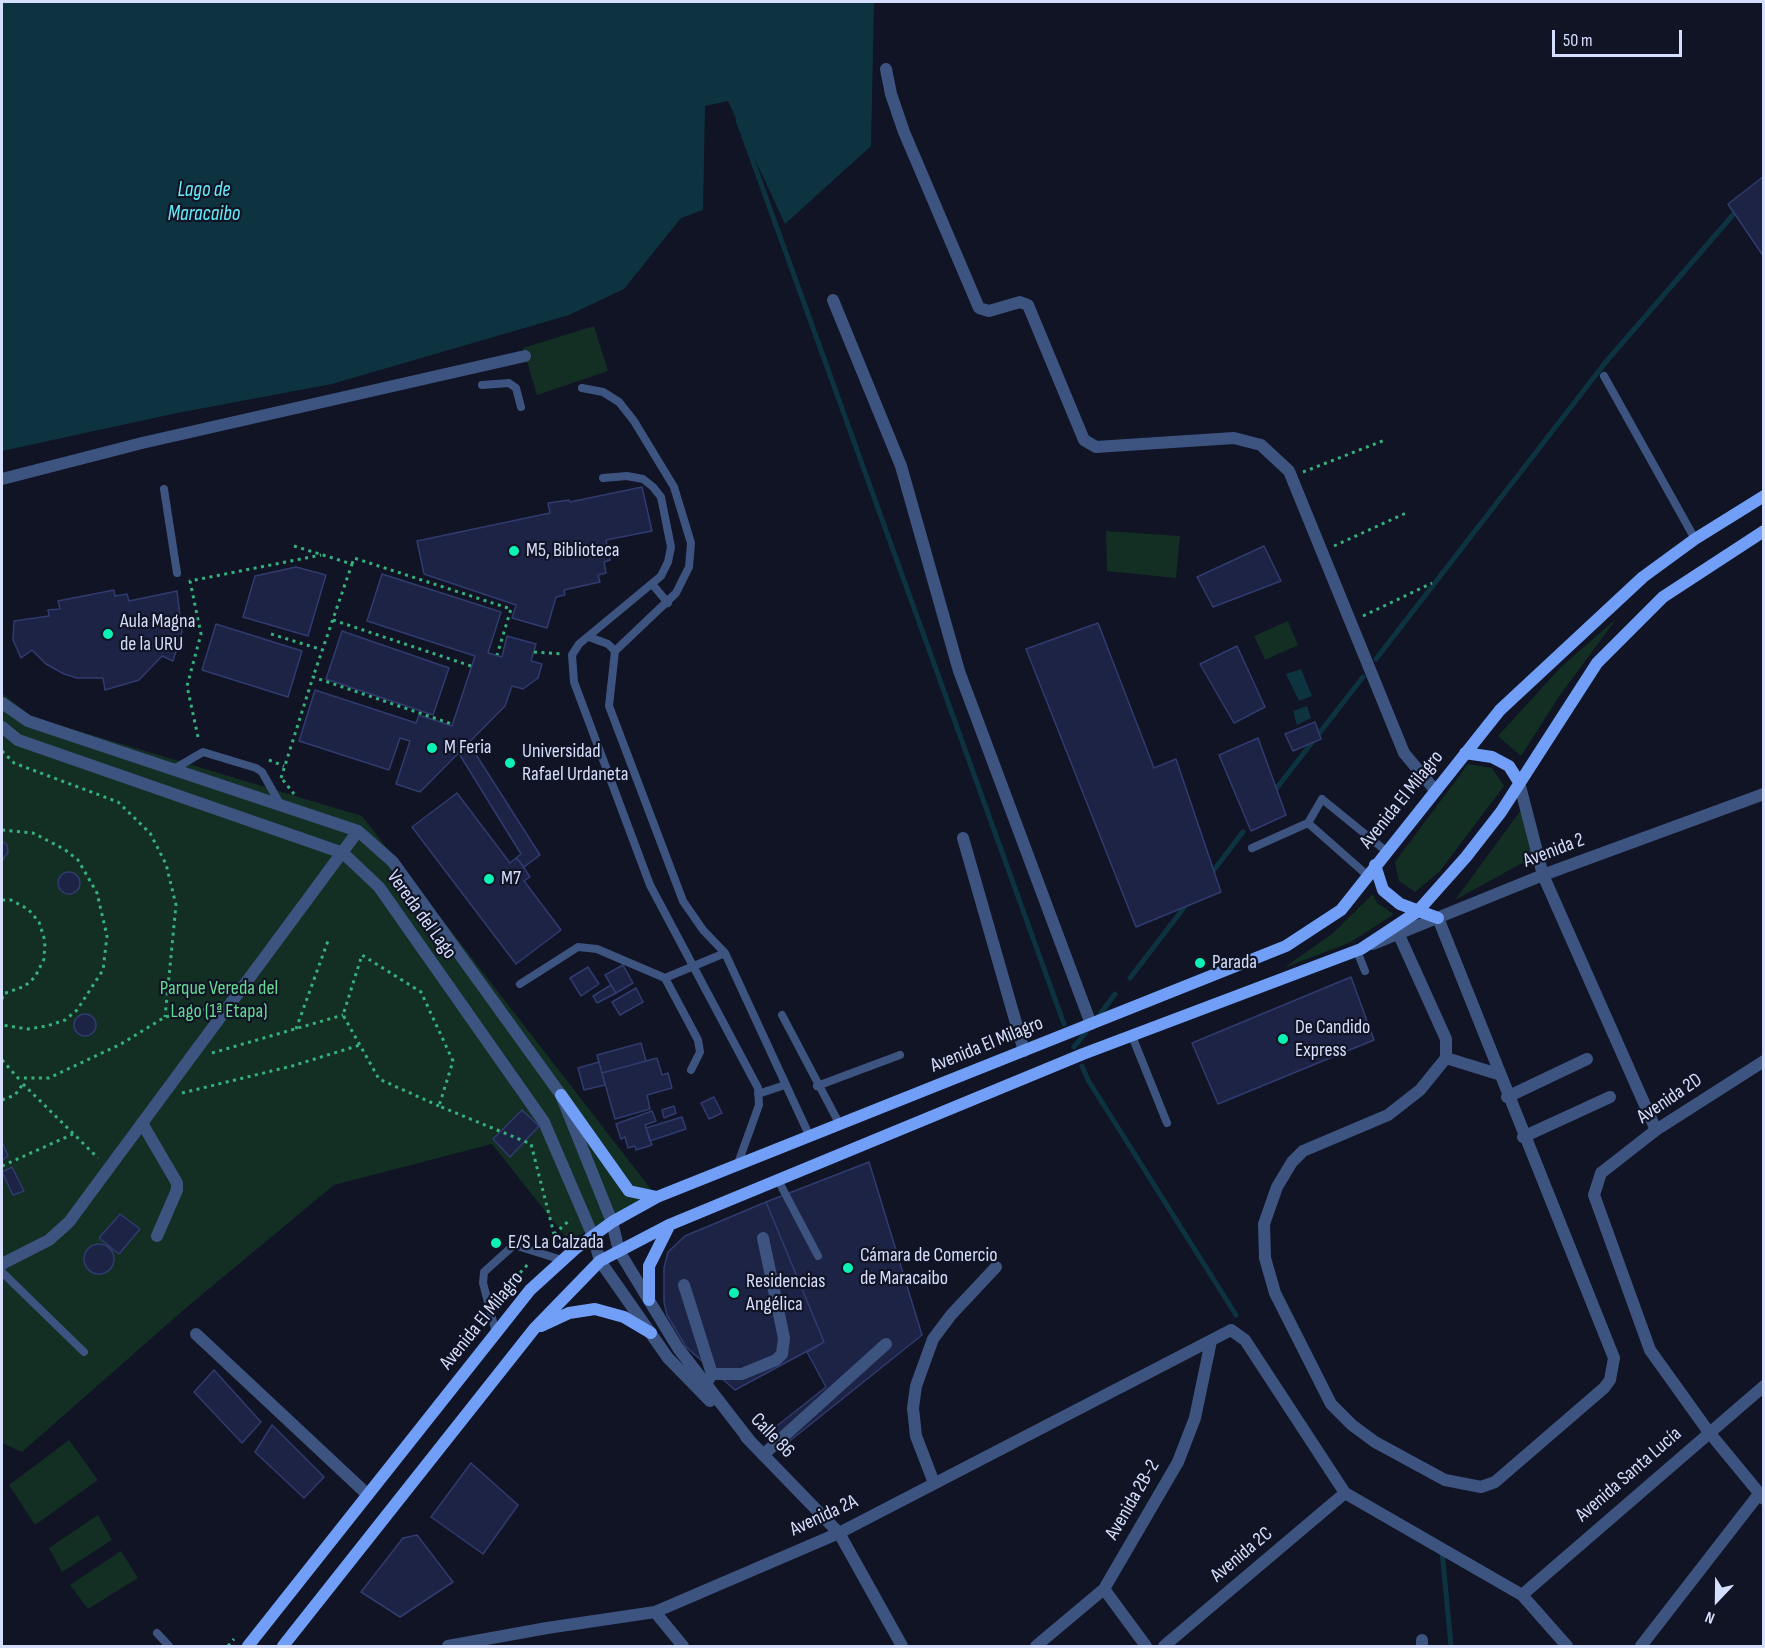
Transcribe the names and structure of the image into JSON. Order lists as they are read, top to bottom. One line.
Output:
{"streets":{"main road":["Avenida El Milagro"],"street":["Avenida 2","Vereda del Lago","Avenida 2D","Calle 86","Avenida Santa Lucía","Avenida 2B-2","Avenida 2A","Avenida 2C"]},"crossings":[["Avenida El Milagro","Vereda del Lago"],["Vereda del Lago","Calle 86"],["Avenida 2D","Avenida Santa Lucía"],["Calle 86","Avenida 2A"],["Avenida 2B-2","Avenida 2A"],["Avenida 2A","Avenida 2C"]],"water":["Lago de Maracaibo"],"parks":["Parque Vereda del Lago (1ª Etapa)"],"places":["M5, Biblioteca","Aula Magna de la URU","M Feria","Universidad Rafael Urdaneta","M7","Parada","De Candido Express","E/S La Calzada","Cámara de Comercio de Maracaibo","Residencias Angélica"],"scale_bar":"50 m","north":"bottom"}
